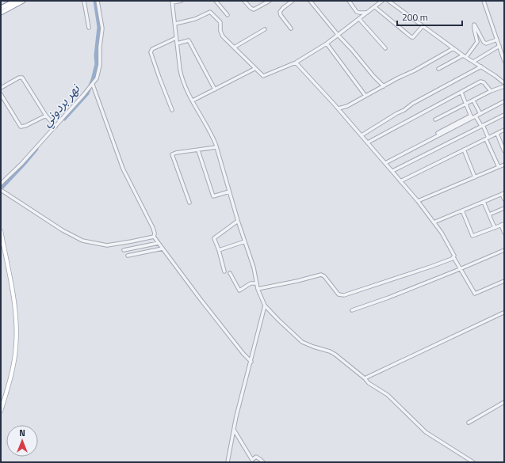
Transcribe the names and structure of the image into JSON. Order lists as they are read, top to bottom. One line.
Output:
{"water":["نهر بردوني"],"scale_bar":"200 m","north":"top"}
